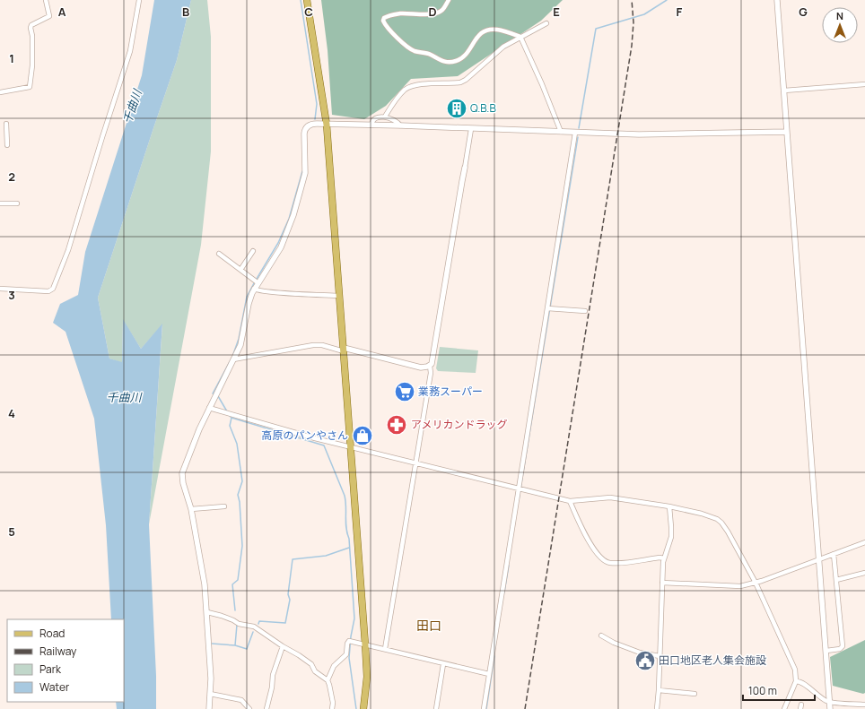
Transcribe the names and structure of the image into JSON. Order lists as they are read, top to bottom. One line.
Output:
{"districts":["田口"],"water":["千曲川"],"places":{"building":["Q.B.B"],"supermarket":["業務スーパー"],"pharmacy":["アメリカンドラッグ"],"shop":["高原のパンやさん"],"public building":["田口地区老人集会施設"]},"legend":["Road","Railway","Park","Water"],"scale_bar":"100 m","north":"top","grid":{"columns":["A","B","C","D","E","F","G"],"rows":["1","2","3","4","5"]}}
